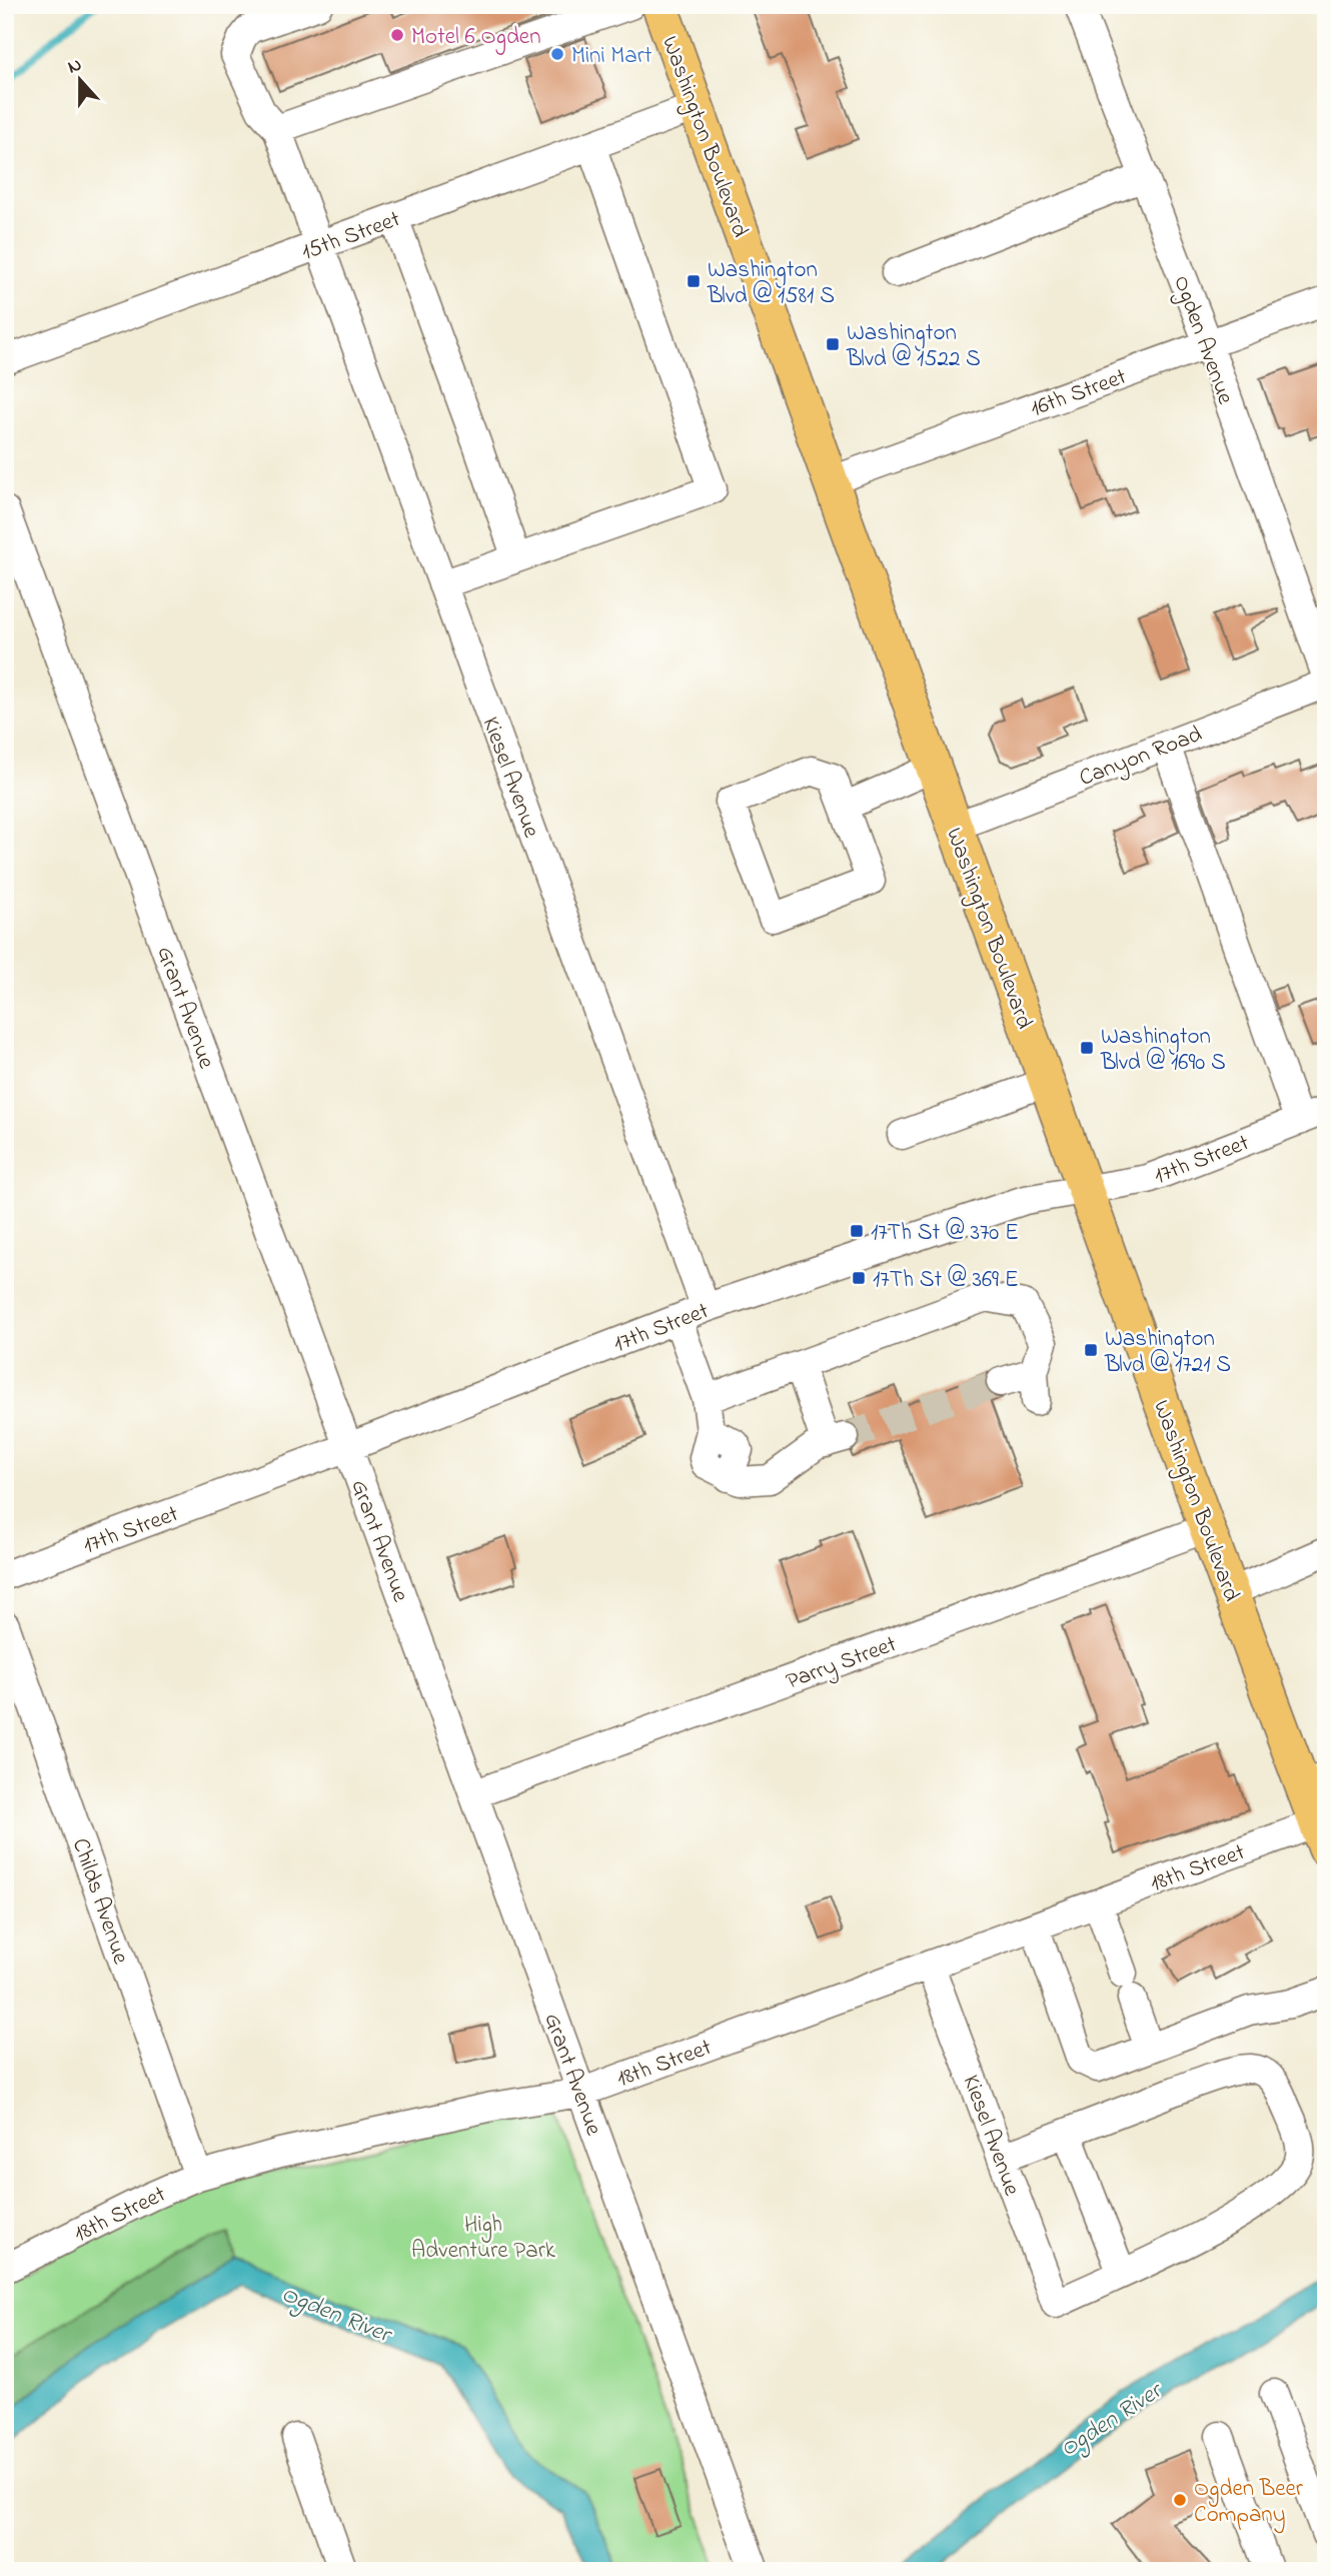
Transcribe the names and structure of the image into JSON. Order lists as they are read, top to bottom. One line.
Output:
{"streets":{"main road":["Washington Boulevard"],"street":["15th Street","Ogden Avenue","16th Street","Canyon Road","Kiesel Avenue","Grant Avenue","17th Street","Parry Street","18th Street","Childs Avenue"]},"crossings":[["Washington Boulevard","15th Street"],["Washington Boulevard","16th Street"],["Washington Boulevard","Canyon Road"],["Washington Boulevard","17th Street"],["Washington Boulevard","Parry Street"],["Washington Boulevard","18th Street"],["15th Street","Kiesel Avenue"],["Ogden Avenue","16th Street"],["Kiesel Avenue","17th Street"],["Kiesel Avenue","18th Street"],["Grant Avenue","17th Street"],["Grant Avenue","Parry Street"],["Grant Avenue","18th Street"],["18th Street","Childs Avenue"]],"water":["Ogden River"],"parks":["High Adventure Park"],"places":{"other":["Motel 6 Ogden","Mini Mart","Ogden Beer Company"],"transit":["Washington Blvd @ 1581 S","Washington Blvd @ 1522 S","Washington Blvd @ 1690 S","17Th St @ 370 E","17Th St @ 369 E","Washington Blvd @ 1721 S"]},"north":"top"}
